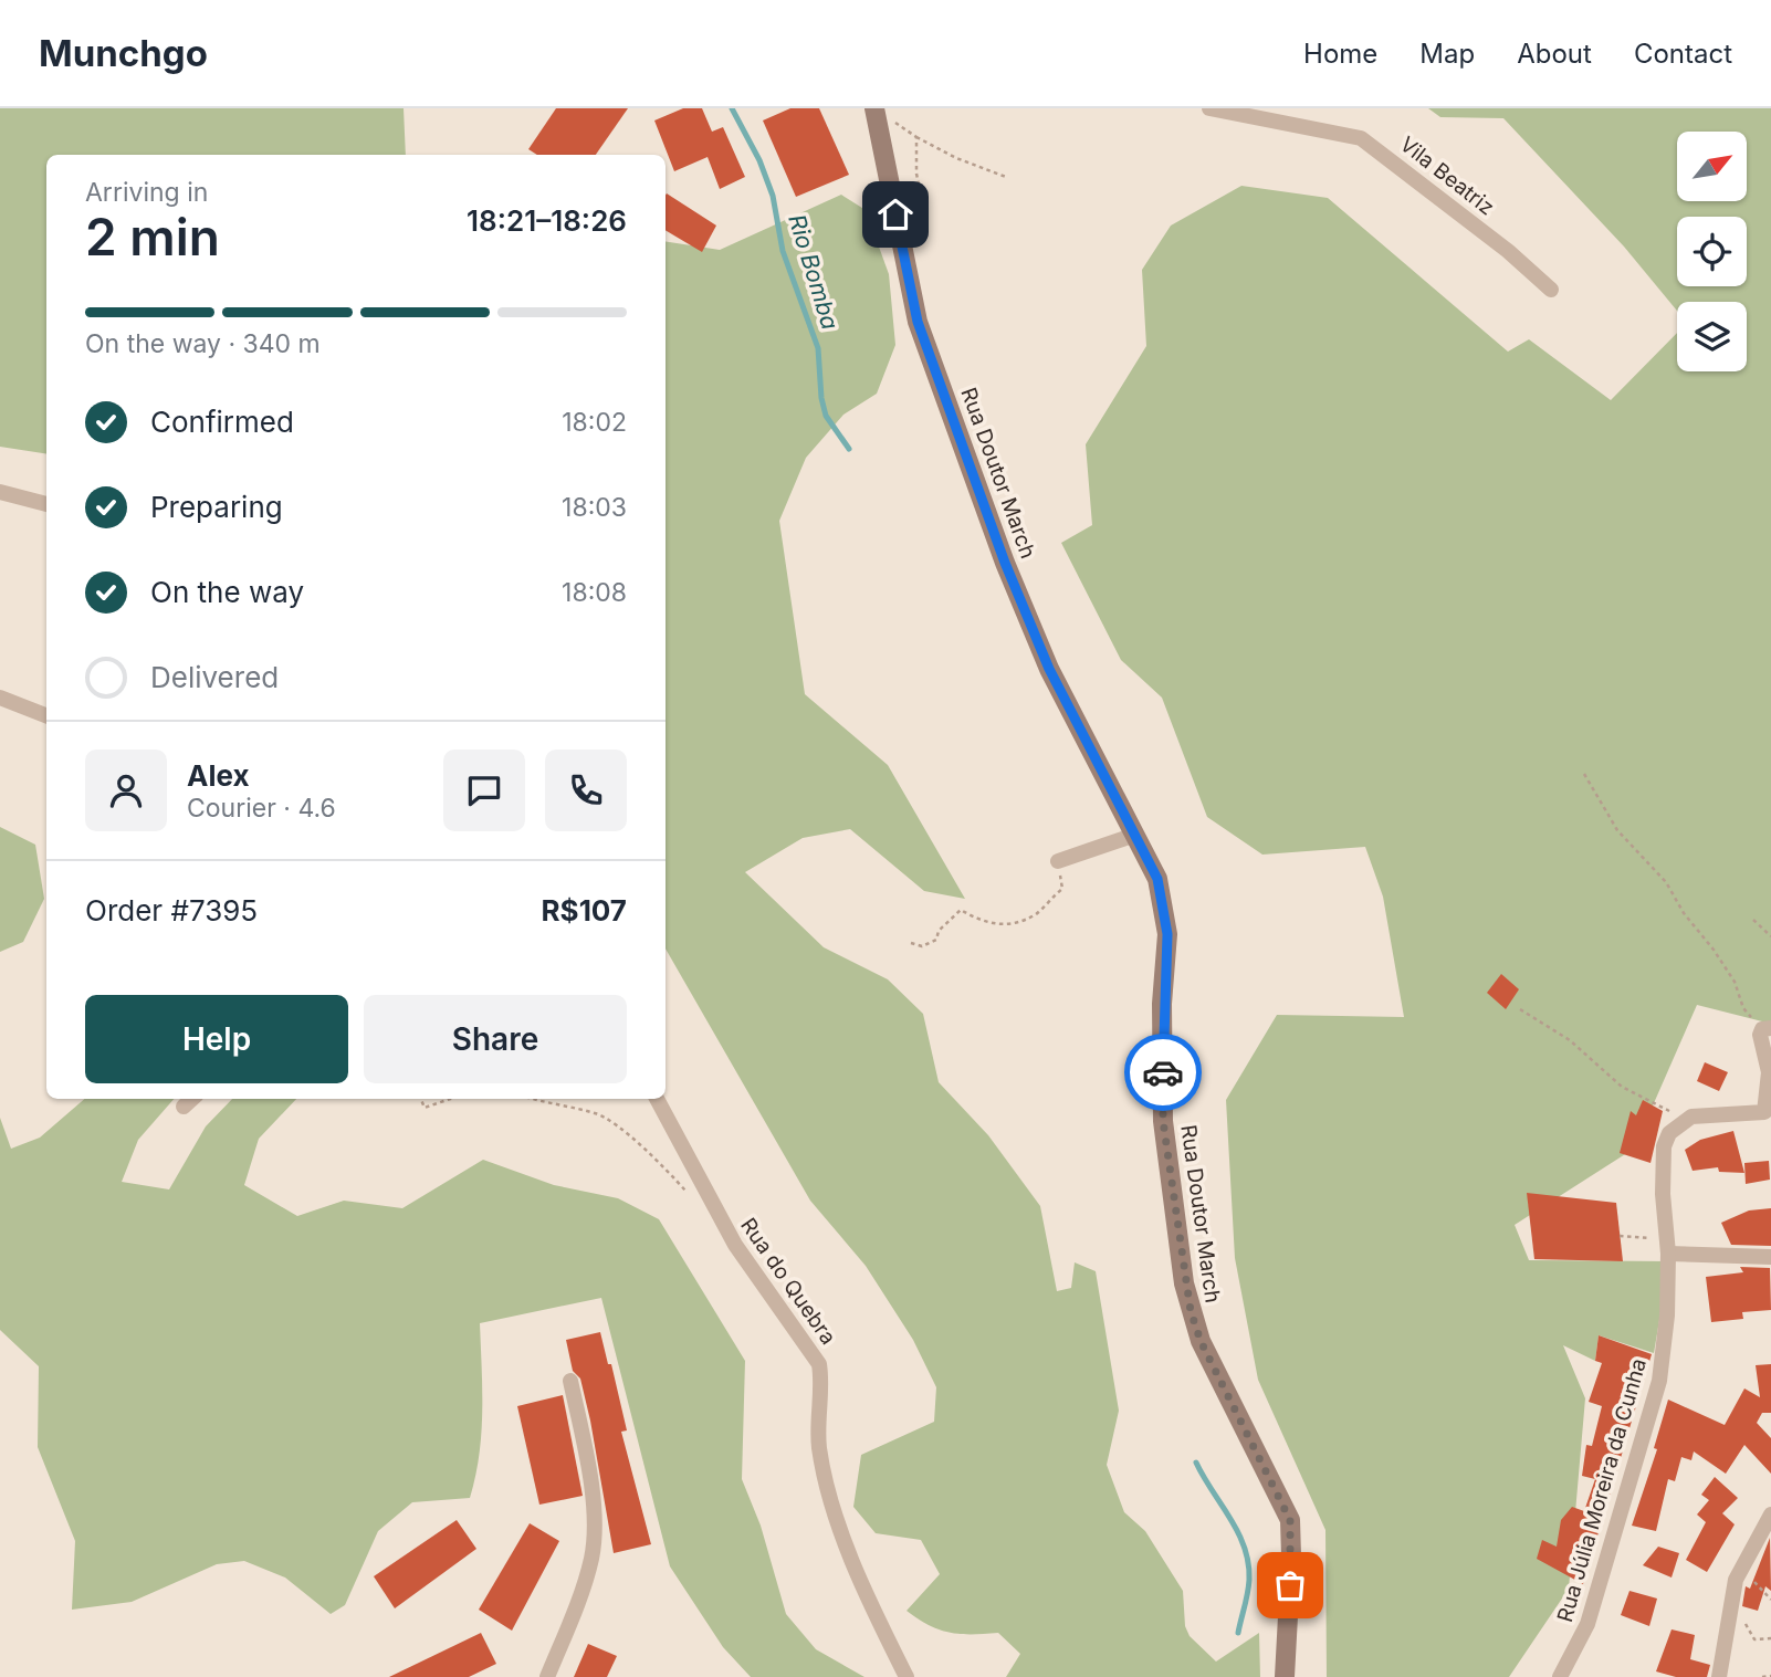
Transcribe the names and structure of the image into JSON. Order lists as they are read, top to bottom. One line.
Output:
{"streets":{"main road":["Rua Doutor March"],"street":["Vila Beatriz","Rua do Quebra","Rua Júlia Moreira da Cunha"]},"water":["Rio Bomba"],"north":"top right","page":{"header":"Munchgo","nav":["Home","Map","About","Contact"],"heading":["2 min","Arriving in","18:21–18:26"],"panel":["Alex","Courier · 4.6","Order #7395","R$107"],"bar":"On the way · 340 m","list":[["Confirmed","18:02"],["Preparing","18:03"],["On the way","18:08"],"Delivered"],"buttons":["Help","Share"]}}
